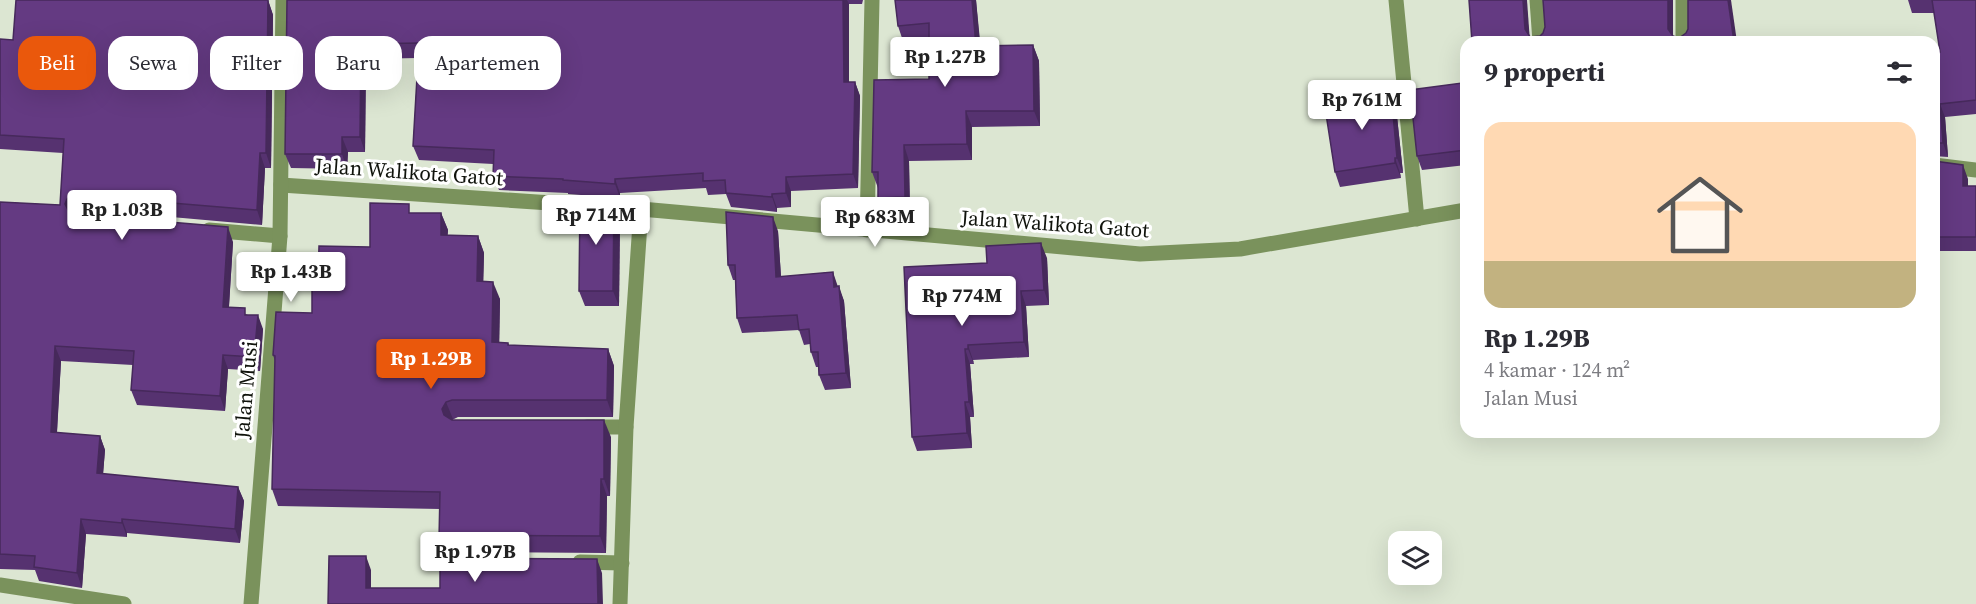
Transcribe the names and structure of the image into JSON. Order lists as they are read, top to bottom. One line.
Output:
{"streets":{"street":["Jalan Walikota Gatot","Jalan Musi"]},"crossings":[["Jalan Walikota Gatot","Jalan Musi"]],"page":{"chip":["Beli","Sewa","Filter","Baru","Apartemen"],"heading":"9 properti","price":["Rp 1.27B","Rp 761M","Rp 1.03B","Rp 714M","Rp 683M","Rp 1.43B","Rp 774M","Rp 1.29B","Rp 1.97B"],"list":[{"name":"Rp 1.29B","note":"4 kamar · 124 m² · Jalan Musi"}]}}
